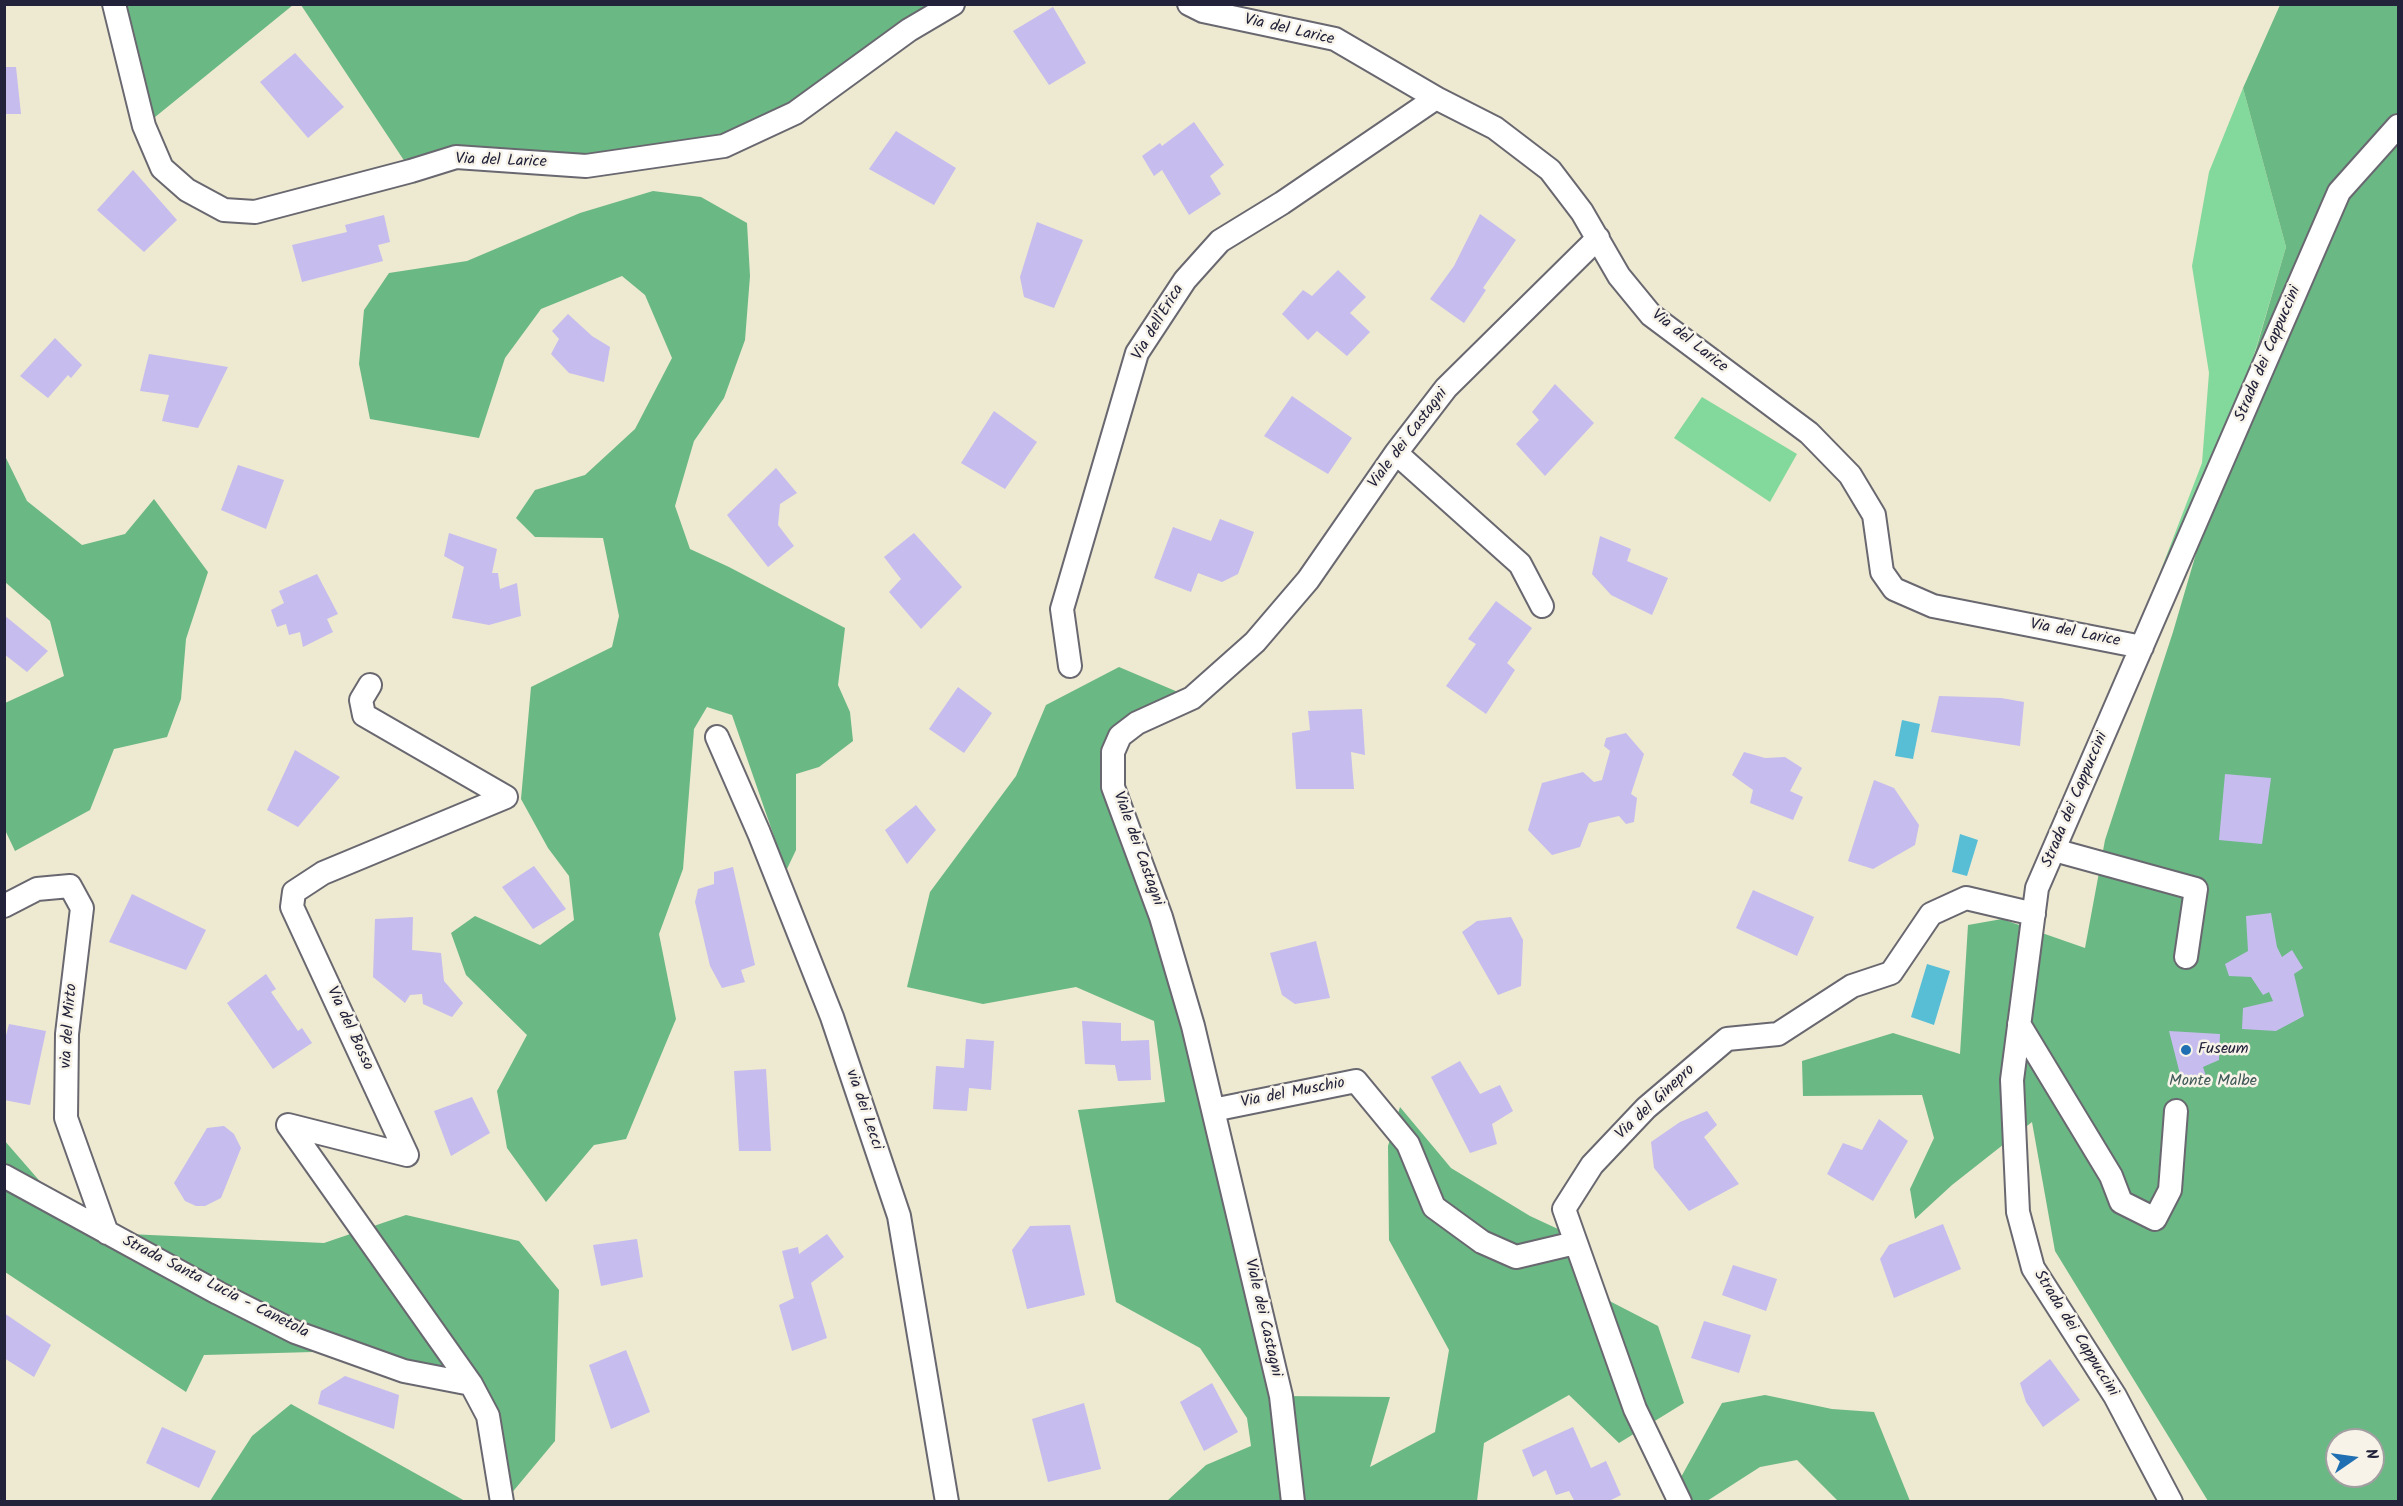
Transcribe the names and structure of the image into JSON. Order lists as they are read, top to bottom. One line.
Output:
{"streets":{"street":["Via del Larice","Via dell'Erica","Strada dei Cappuccini","Viale dei Castagni","via del Mirto","Via del Bosso","Via del Muschio","Via del Ginepro","via dei Lecci","Strada Santa Lucia - Canetola"]},"crossings":[["Via del Larice","Via dell'Erica"],["Via del Larice","Strada dei Cappuccini"],["Via del Larice","Viale dei Castagni"],["Strada dei Cappuccini","Via del Ginepro"],["Viale dei Castagni","Via del Muschio"],["via del Mirto","Strada Santa Lucia - Canetola"],["Via del Bosso","Strada Santa Lucia - Canetola"],["Via del Muschio","Via del Ginepro"]],"parks":["Monte Malbe"],"places":["Fuseum"],"north":"right"}
